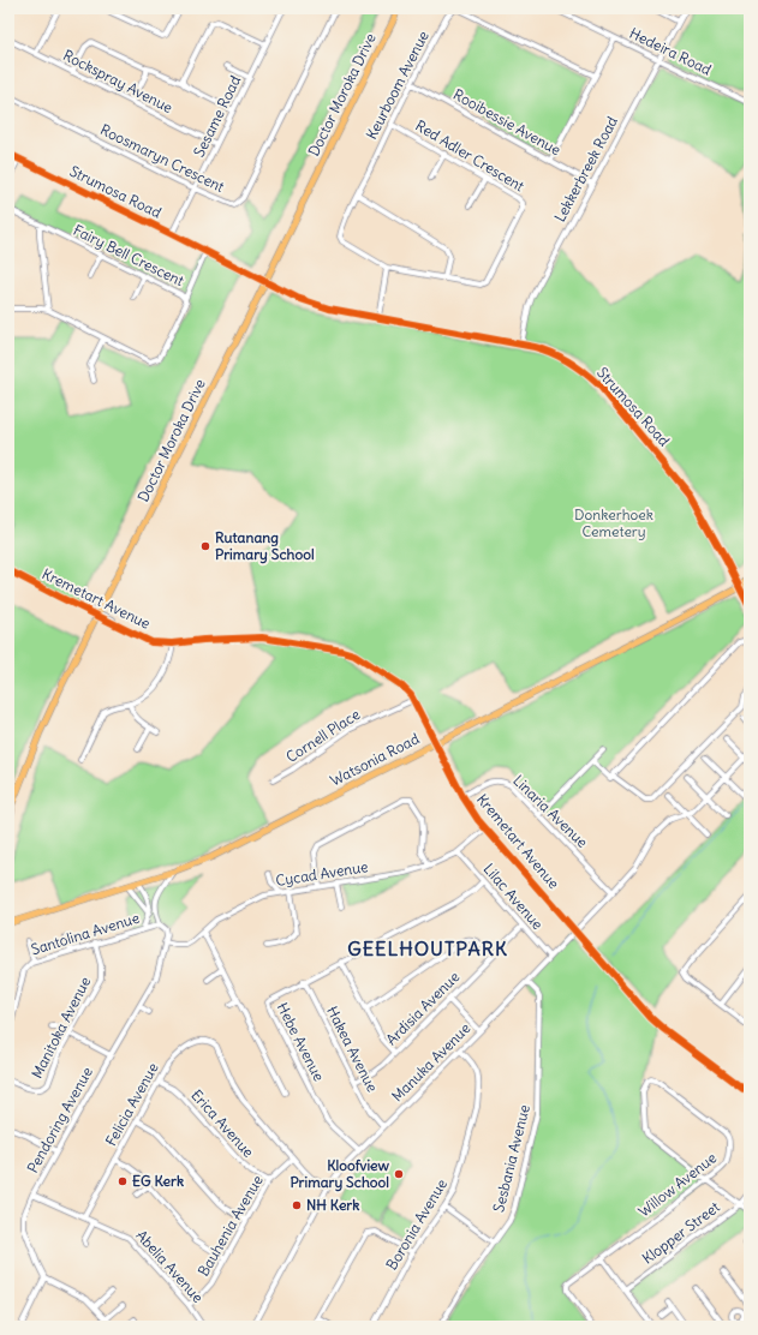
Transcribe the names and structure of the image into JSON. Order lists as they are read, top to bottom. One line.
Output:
{"streets":{"main road":["Doctor Moroka Drive","Watsonia Road"],"street":["Hedeira Road","Rockspray Avenue","Keurboom Avenue","Sesame Road","Rooibessie Avenue","Red Adler Crescent","Roosmaryn Crescent","Lekkerbreek Road","Strumosa Road","Fairy Bell Crescent","Kremetart Avenue","Cornell Place","Linaria Avenue","Cycad Avenue","Lilac Avenue","Santolina Avenue","Ardisia Avenue","Manitoka Avenue","Hebe Avenue","Hakea Avenue","Manuka Avenue","Felicia Avenue","Pendoring Avenue","Erica Avenue","Sesbania Avenue","Willow Avenue","Boronia Avenue","Bauhenia Avenue","Klopper Street","Abelia Avenue"]},"crossings":[["Hedeira Road","Lekkerbreek Road"],["Rockspray Avenue","Sesame Road"],["Keurboom Avenue","Rooibessie Avenue"],["Keurboom Avenue","Red Adler Crescent"],["Doctor Moroka Drive","Strumosa Road"],["Doctor Moroka Drive","Kremetart Avenue"],["Sesame Road","Roosmaryn Crescent"],["Sesame Road","Strumosa Road"],["Rooibessie Avenue","Lekkerbreek Road"],["Lekkerbreek Road","Strumosa Road"],["Strumosa Road","Watsonia Road"],["Kremetart Avenue","Cornell Place"],["Kremetart Avenue","Watsonia Road"],["Kremetart Avenue","Linaria Avenue"],["Kremetart Avenue","Cycad Avenue"],["Kremetart Avenue","Manuka Avenue"],["Linaria Avenue","Manuka Avenue"],["Cycad Avenue","Lilac Avenue"],["Cycad Avenue","Pendoring Avenue"],["Lilac Avenue","Ardisia Avenue"],["Lilac Avenue","Hebe Avenue"],["Lilac Avenue","Manuka Avenue"],["Santolina Avenue","Manitoka Avenue"],["Santolina Avenue","Pendoring Avenue"],["Ardisia Avenue","Hakea Avenue"],["Hebe Avenue","Hakea Avenue"],["Hebe Avenue","Manuka Avenue"],["Hakea Avenue","Manuka Avenue"],["Manuka Avenue","Felicia Avenue"],["Manuka Avenue","Sesbania Avenue"],["Manuka Avenue","Boronia Avenue"],["Felicia Avenue","Erica Avenue"],["Felicia Avenue","Bauhenia Avenue"],["Felicia Avenue","Abelia Avenue"],["Pendoring Avenue","Abelia Avenue"],["Erica Avenue","Bauhenia Avenue"],["Bauhenia Avenue","Abelia Avenue"]],"districts":["GEELHOUTPARK"],"parks":["Donkerhoek Cemetery"],"places":["Rutanang Primary School","Kloofview Primary School","EG Kerk","NH Kerk"]}
